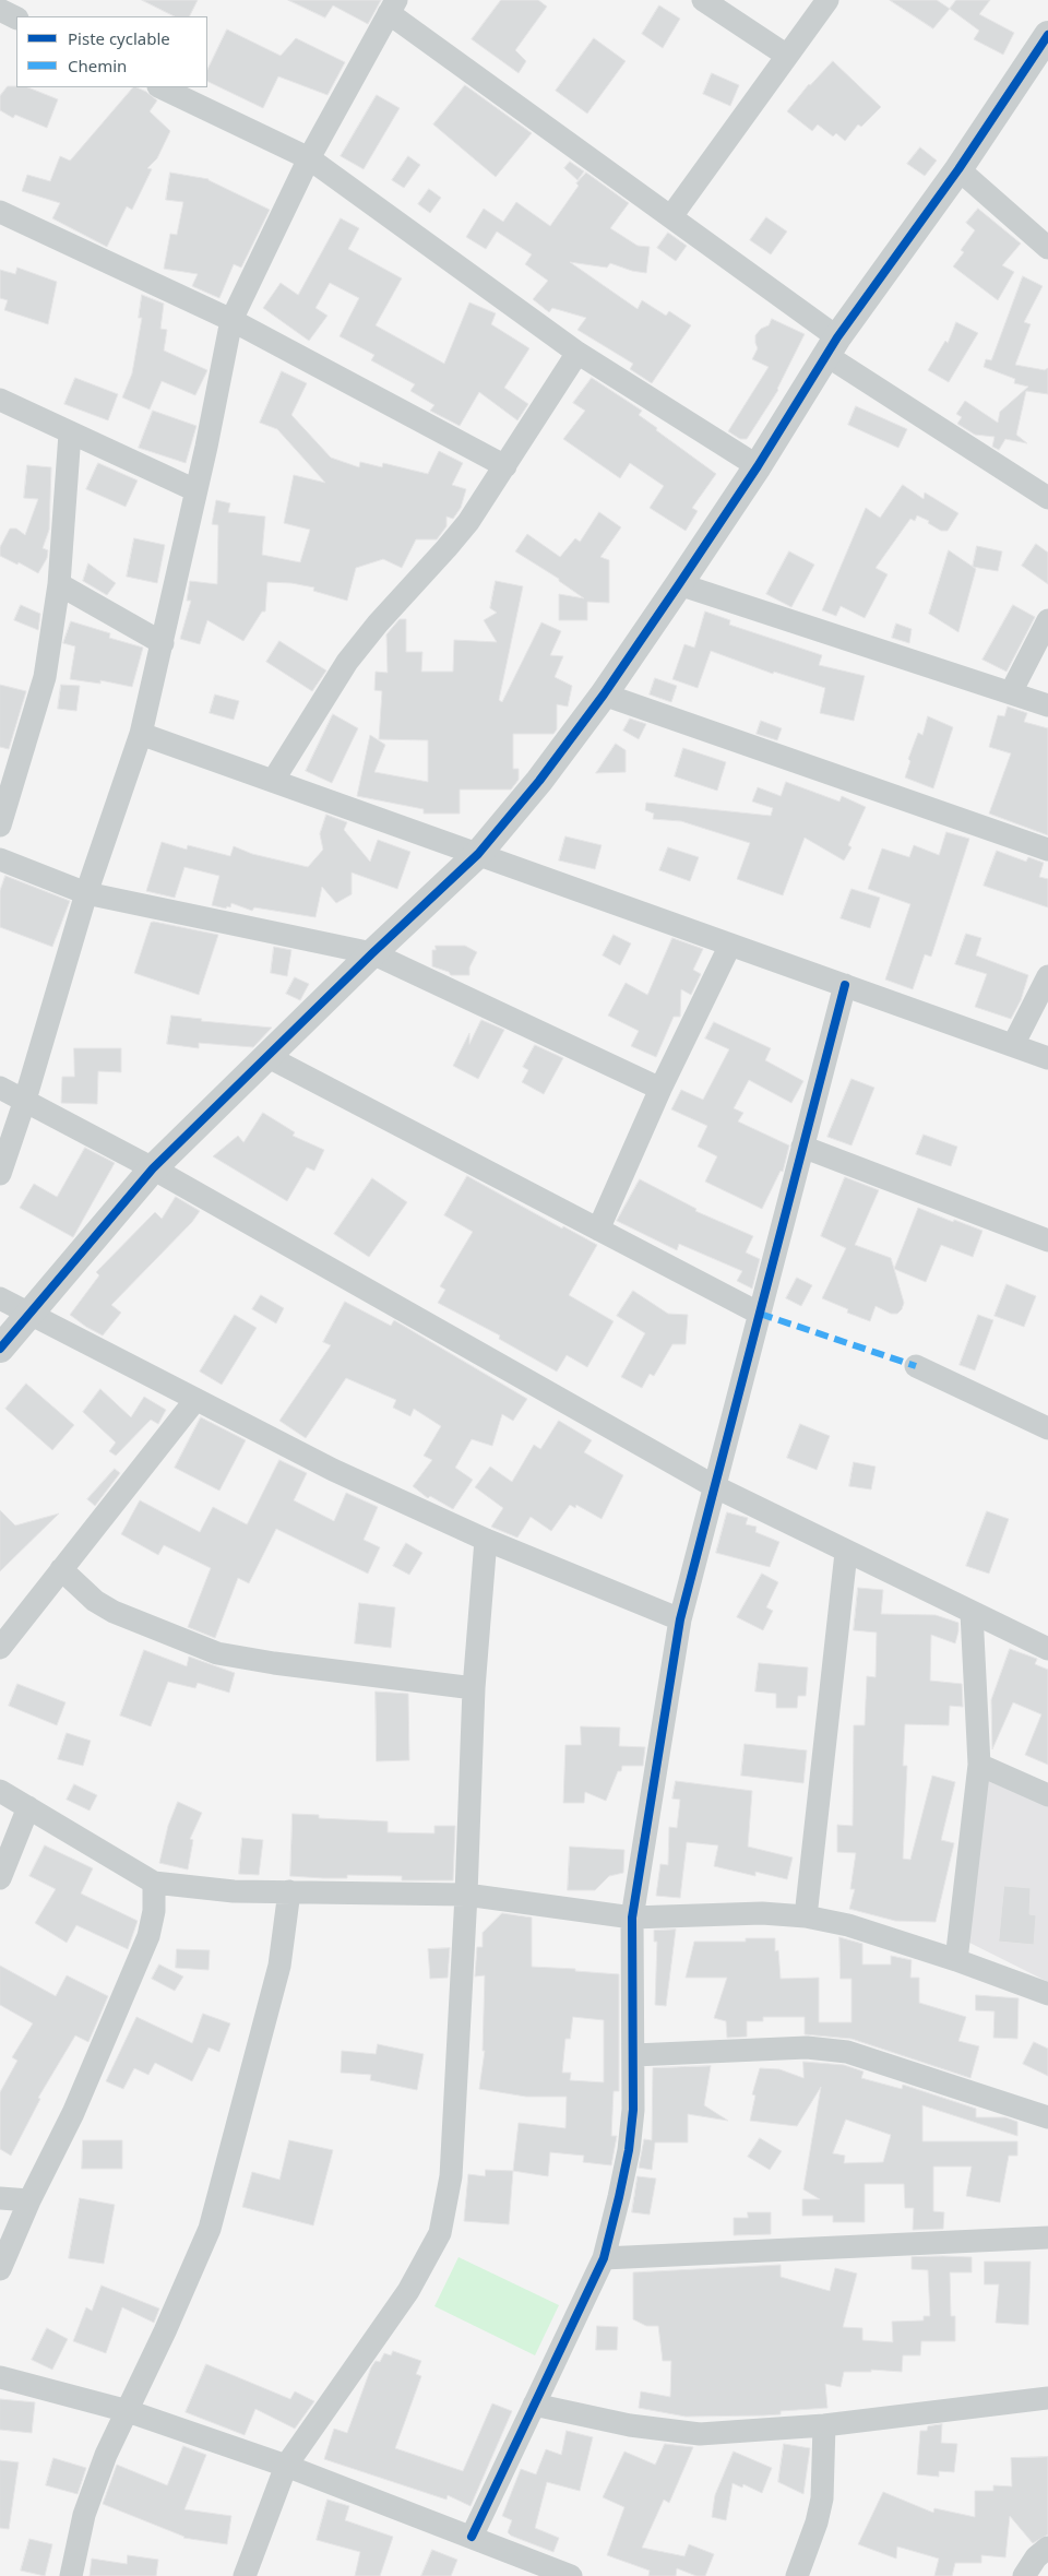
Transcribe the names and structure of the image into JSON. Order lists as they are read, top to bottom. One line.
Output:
{"legend":["Piste cyclable","Chemin"]}
